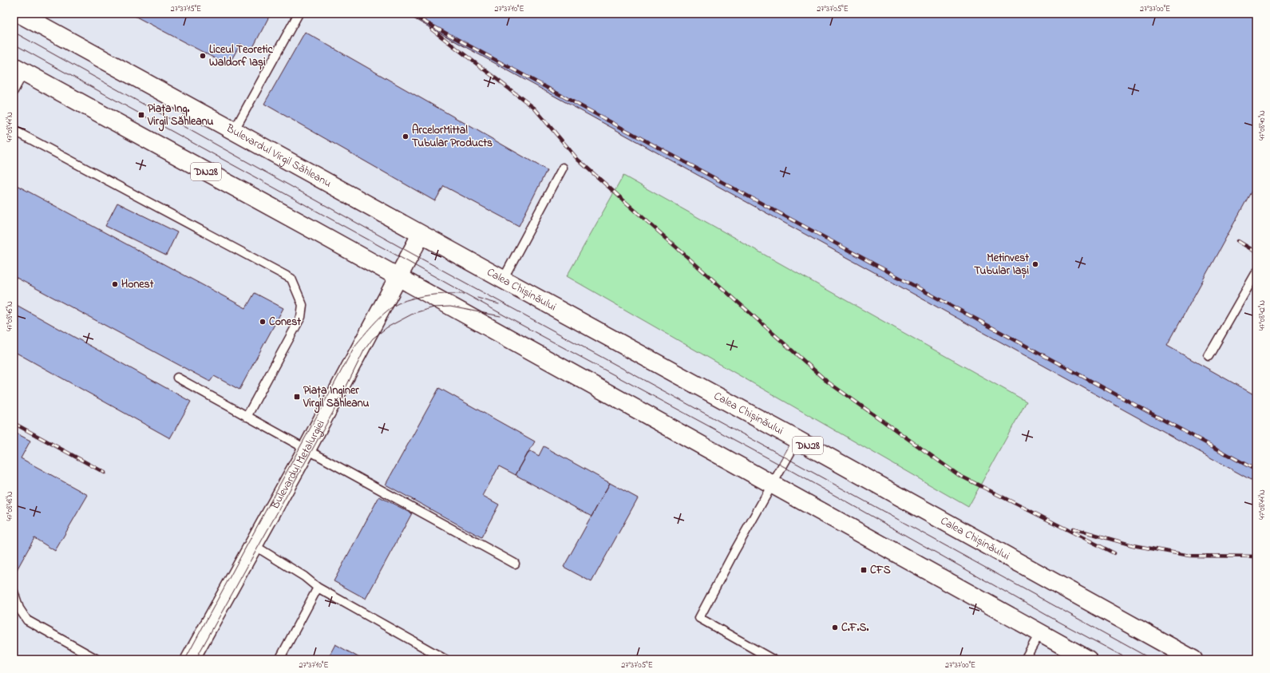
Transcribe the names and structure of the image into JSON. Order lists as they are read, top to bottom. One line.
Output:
{"streets":{"main road":["Bulevardul Virgil Săhleanu","DN28","Calea Chișinăului","Bulevardul Metalurgiei"]},"crossings":[["Bulevardul Virgil Săhleanu","Calea Chișinăului"],["Bulevardul Virgil Săhleanu","Bulevardul Metalurgiei"],["DN28","Bulevardul Metalurgiei"],["Calea Chișinăului","Bulevardul Metalurgiei"]],"places":{"other":["Liceul Teoretic Waldorf Iași","ArcelorMittal Tubular Products","Metinvest Tubular Iași","Honest","Conest","C.F.S."],"transit":["Piața Ing. Virgil Săhleanu","Piața Inginer Virgil Săhleanu","CFS"]},"coordinates":["27°37'15\"E","27°37'10\"E","27°37'05\"E","27°37'00\"E","47°08'40\"N","47°08'44\"N","47°08'42\"N","47°08'46\"N","47°08'48\"N"]}
